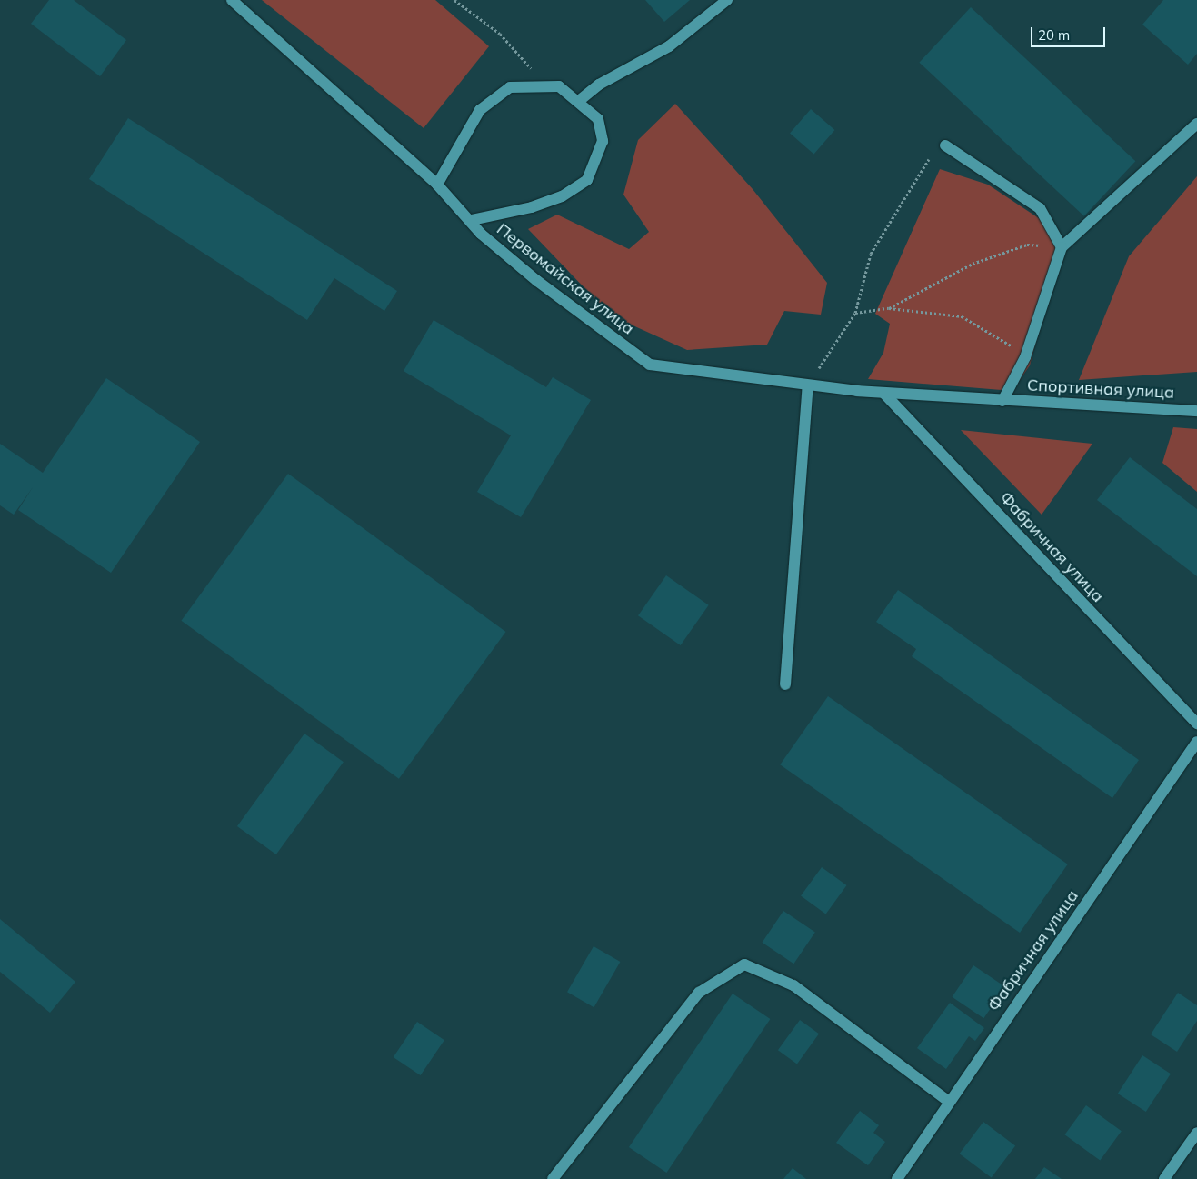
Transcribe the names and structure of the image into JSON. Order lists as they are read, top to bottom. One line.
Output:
{"streets":{"street":["Первомайская улица","Спортивная улица","Фабричная улица"]},"crossings":[["Первомайская улица","Спортивная улица"],["Первомайская улица","Фабричная улица"],["Спортивная улица","Фабричная улица"]],"scale_bar":"20 m"}
